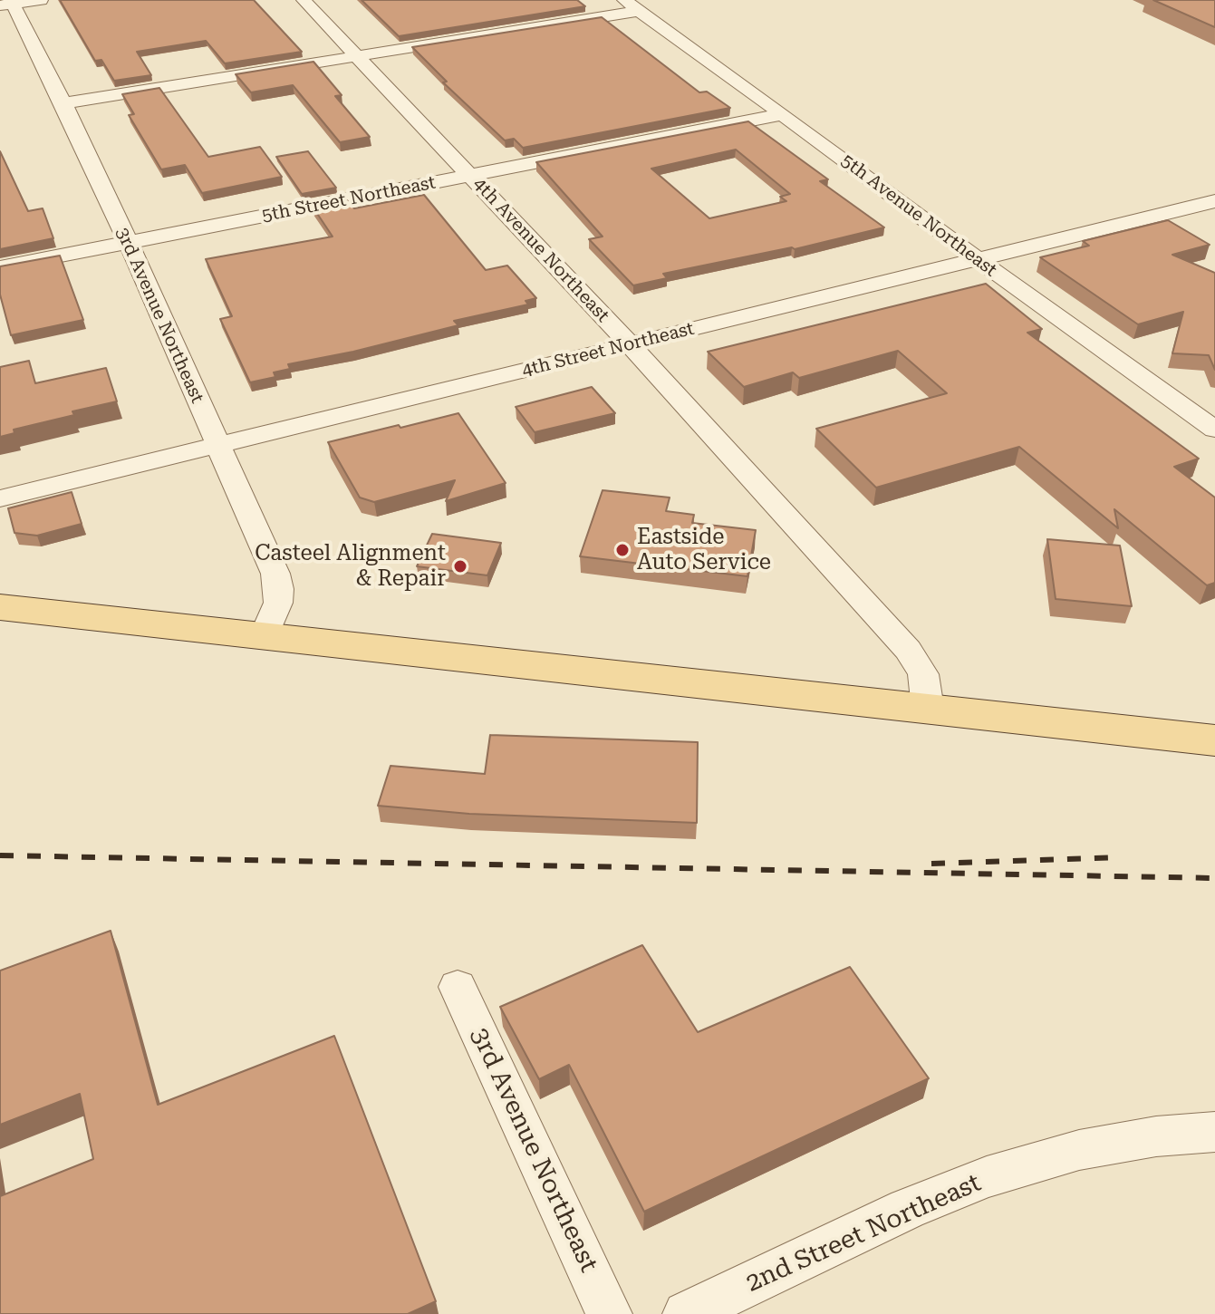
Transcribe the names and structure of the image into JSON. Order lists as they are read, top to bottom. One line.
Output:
{"streets":{"street":["5th Street Northeast","5th Avenue Northeast","4th Avenue Northeast","3rd Avenue Northeast","4th Street Northeast","2nd Street Northeast"]},"crossings":[["5th Street Northeast","5th Avenue Northeast"],["5th Street Northeast","4th Avenue Northeast"],["5th Street Northeast","3rd Avenue Northeast"],["5th Avenue Northeast","4th Street Northeast"],["4th Avenue Northeast","4th Street Northeast"],["3rd Avenue Northeast","4th Street Northeast"]],"places":["Eastside Auto Service","Casteel Alignment & Repair"]}
